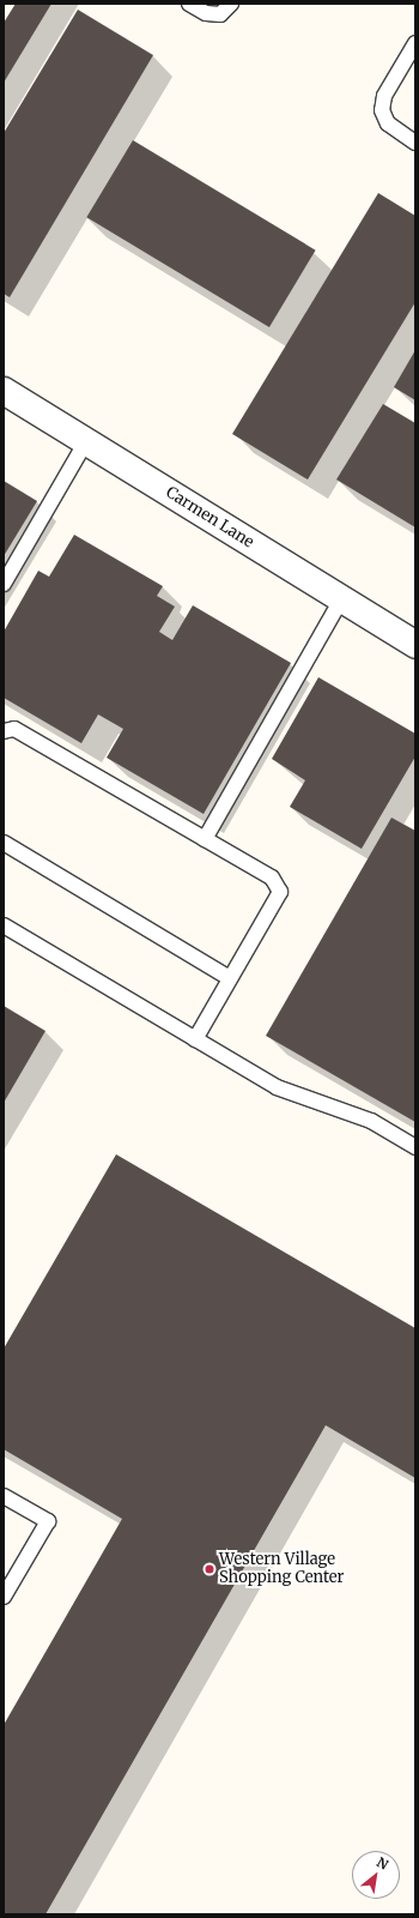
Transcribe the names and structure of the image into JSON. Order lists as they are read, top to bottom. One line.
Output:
{"streets":{"street":["Carmen Lane"]},"places":["Western Village Shopping Center"],"north":"top right"}
